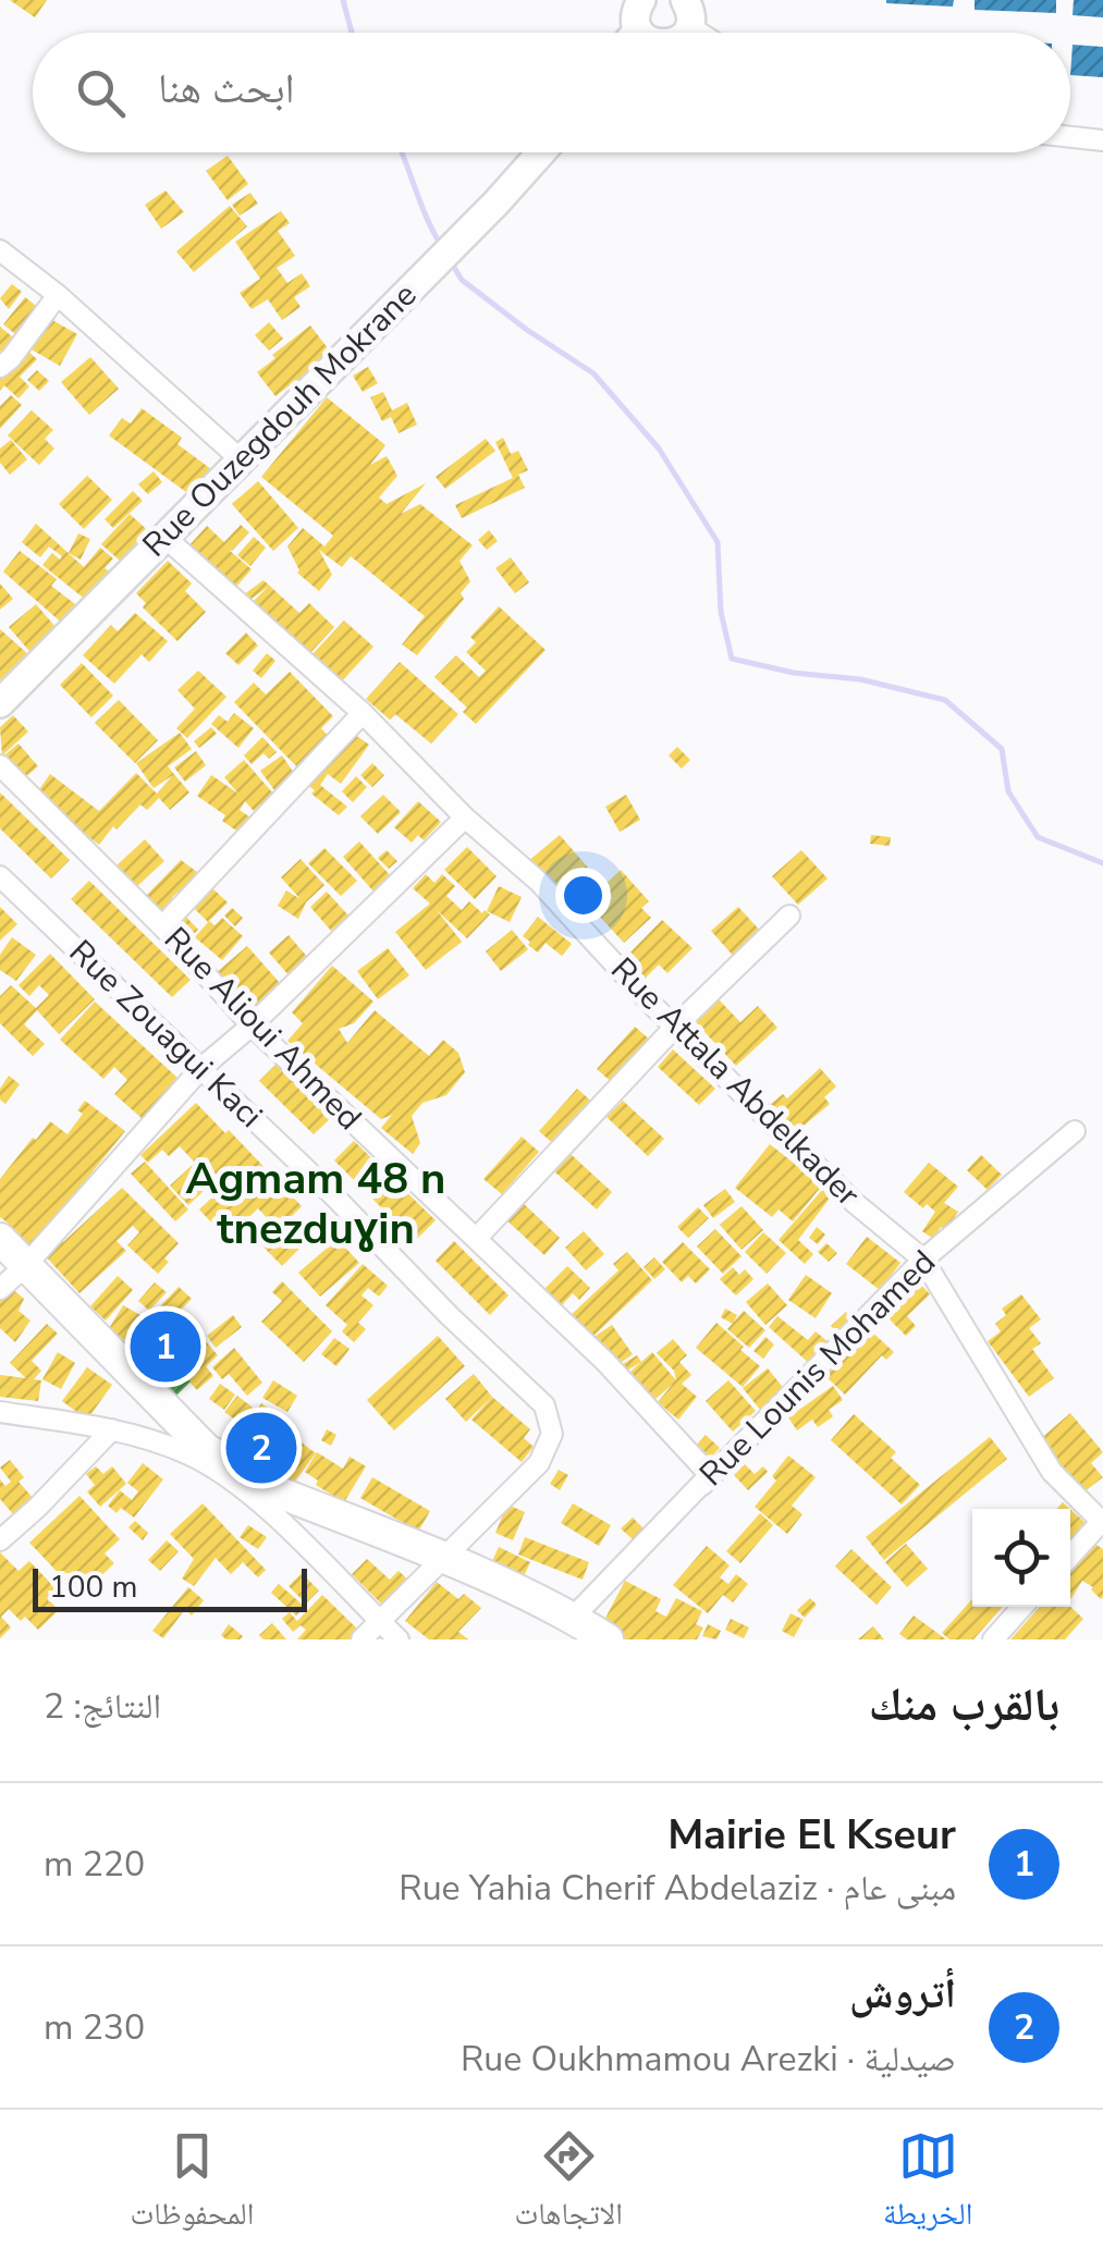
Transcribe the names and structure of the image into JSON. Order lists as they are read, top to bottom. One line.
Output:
{"streets":{"main road":["Rue Ouzegdouh Mokrane"],"street":["Rue Alioui Ahmed","Rue Zouagui Kaci","Rue Attala Abdelkader","Rue Lounis Mohamed"]},"crossings":[["Rue Ouzegdouh Mokrane","Rue Attala Abdelkader"],["Rue Alioui Ahmed","Rue Lounis Mohamed"],["Rue Attala Abdelkader","Rue Lounis Mohamed"]],"districts":["Agmam 48 n tnezduɣin"],"scale_bar":"100 m","page":{"search":"ابحث هنا","pins":["1","2"],"scale":"100 m","heading":["بالقرب منك","النتائج: 2"],"list":[{"mark":"1","name":"Mairie El Kseur","note":"مبنى عام · Rue Yahia Cherif Abdelaziz","value":"220 m"},{"mark":"2","name":"أتروش","note":"صيدلية · Rue Oukhmamou Arezki","value":"230 m"}],"nav":["الخريطة","الاتجاهات","المحفوظات"]}}
